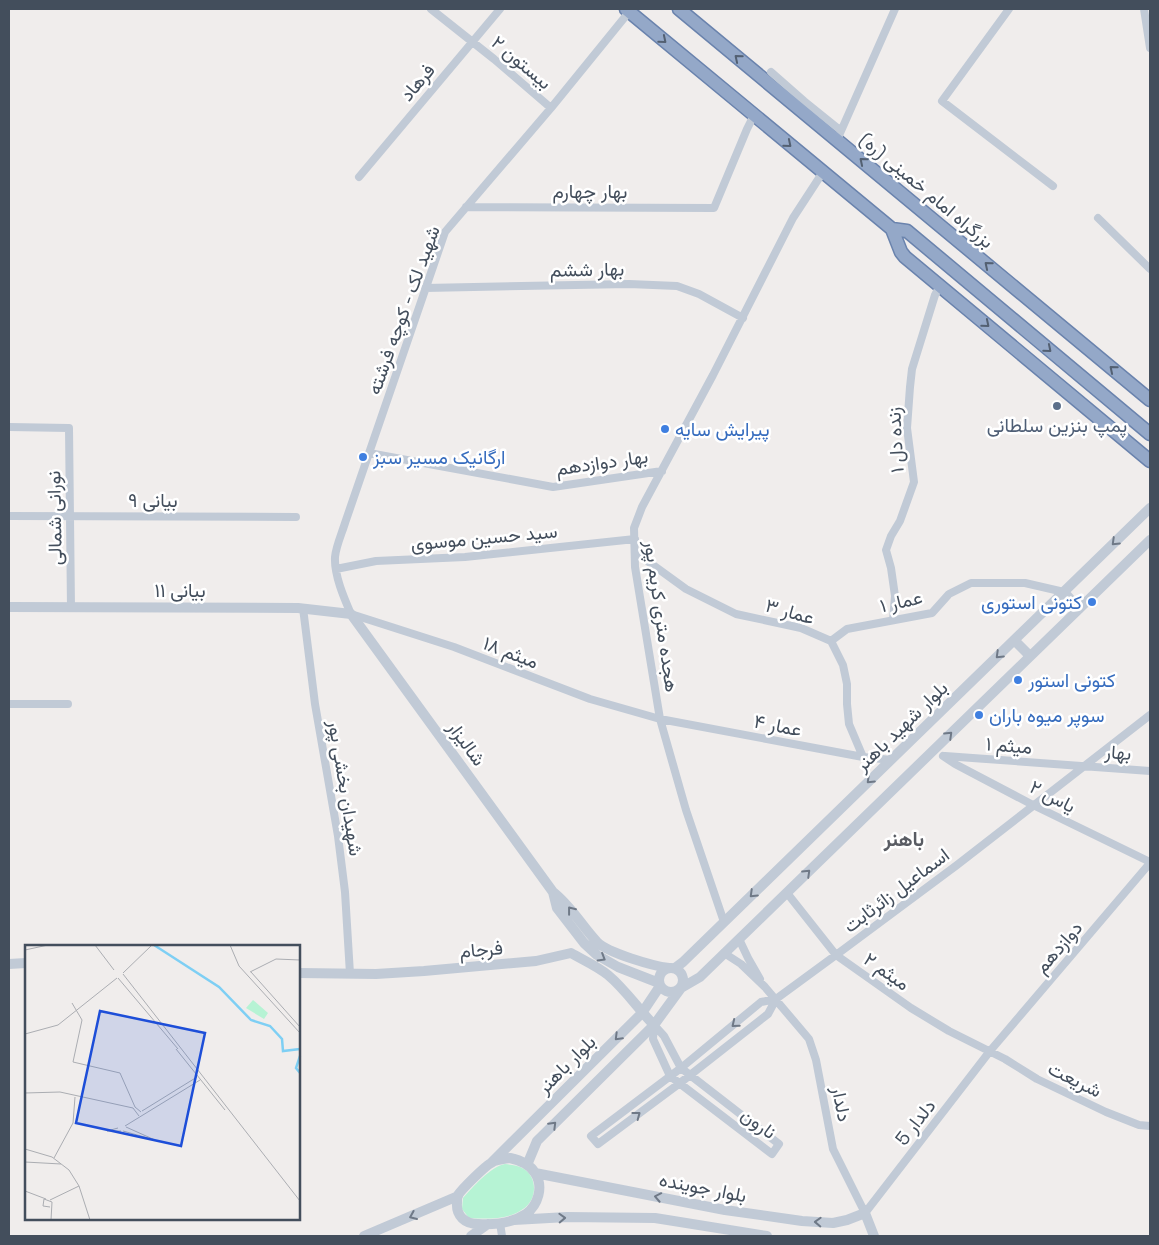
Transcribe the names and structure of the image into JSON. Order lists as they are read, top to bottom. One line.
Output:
{"streets":{"highway":["بزرگراه امام خمینی (ره)"],"street":["بیستون ۲","فرهاد","بهار چهارم","بهار ششم","شهید لک - کوچه فرشته","زنده دل ۱","بهار دوازدهم","بیانی ۹","نورانی شمالی","سید حسین موسوی","بیانی ۱۱","عمار ۱","عمار ۳","هجده متری کریم پور","میثم ۱۸","عمار ۴","بلوار شهید باهنر","شالیزار","میثم ۱","بهار","شهیدان بخشی پور","یاس ۲","اسماعیل زائرثابت","دوازدهم","فرجام","میثم ۲","بلوار باهنر","شریعت","دلدار","دلدار 5","نارون","بلوار جوینده"]},"crossings":[["بیستون ۲","فرهاد"],["بیستون ۲","شهید لک - کوچه فرشته"],["بهار چهارم","شهید لک - کوچه فرشته"],["بهار ششم","شهید لک - کوچه فرشته"],["بهار ششم","هجده متری کریم پور"],["شهید لک - کوچه فرشته","بهار دوازدهم"],["شهید لک - کوچه فرشته","سید حسین موسوی"],["شهید لک - کوچه فرشته","بیانی ۱۱"],["شهید لک - کوچه فرشته","میثم ۱۸"],["شهید لک - کوچه فرشته","شالیزار"],["زنده دل ۱","عمار ۱"],["بهار دوازدهم","هجده متری کریم پور"],["بیانی ۹","نورانی شمالی"],["نورانی شمالی","بیانی ۱۱"],["سید حسین موسوی","هجده متری کریم پور"],["بیانی ۱۱","میثم ۱۸"],["بیانی ۱۱","شالیزار"],["بیانی ۱۱","شهیدان بخشی پور"],["عمار ۱","عمار ۳"],["عمار ۱","بلوار شهید باهنر"],["عمار ۳","هجده متری کریم پور"],["عمار ۳","عمار ۴"],["هجده متری کریم پور","میثم ۱۸"],["هجده متری کریم پور","عمار ۴"],["هجده متری کریم پور","بلوار شهید باهنر"],["میثم ۱۸","عمار ۴"],["میثم ۱۸","شالیزار"],["عمار ۴","بلوار شهید باهنر"],["بلوار شهید باهنر","شالیزار"],["بلوار شهید باهنر","بلوار باهنر"],["شالیزار","بلوار باهنر"],["میثم ۱","بهار"],["میثم ۱","یاس ۲"],["میثم ۱","اسماعیل زائرثابت"],["بهار","اسماعیل زائرثابت"],["شهیدان بخشی پور","فرجام"],["یاس ۲","اسماعیل زائرثابت"],["یاس ۲","دوازدهم"],["اسماعیل زائرثابت","میثم ۲"],["اسماعیل زائرثابت","دلدار"],["دوازدهم","میثم ۲"],["دوازدهم","شریعت"],["دوازدهم","دلدار 5"],["میثم ۲","شریعت"],["میثم ۲","دلدار 5"],["بلوار باهنر","نارون"],["بلوار باهنر","بلوار جوینده"],["شریعت","دلدار 5"],["دلدار","دلدار 5"],["دلدار","بلوار جوینده"],["دلدار 5","بلوار جوینده"]],"districts":["باهنر"],"places":["پمپ بنزین سلطانی","پیرایش سایه","ارگانیک مسیر سبز","کتونی استوری","کتونی استور","سوپر میوه باران"]}
